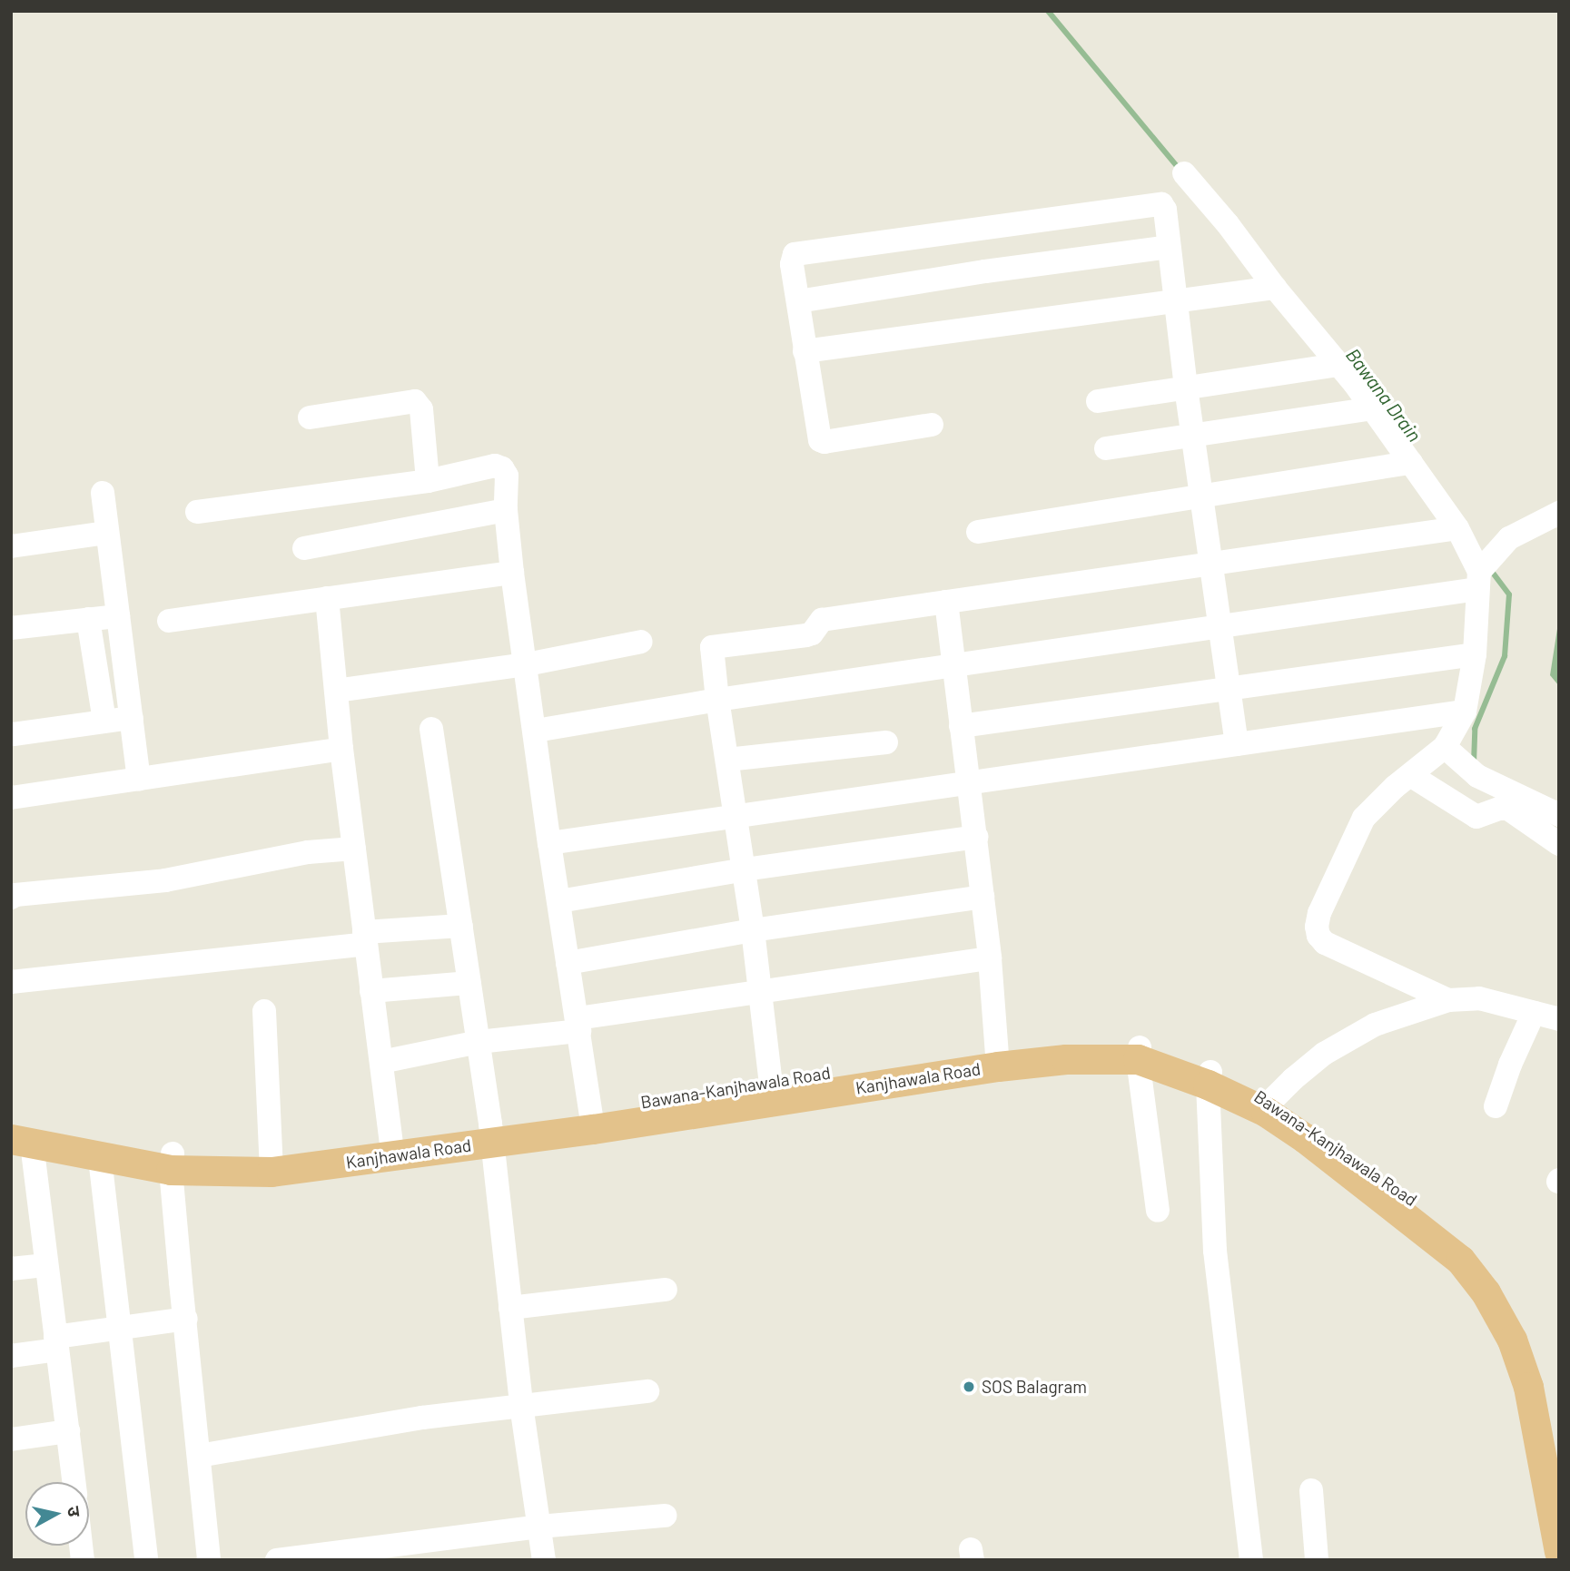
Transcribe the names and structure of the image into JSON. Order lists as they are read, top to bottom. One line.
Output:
{"streets":{"main road":["Bawana-Kanjhawala Road"]},"water":["Bawana Drain"],"places":["SOS Balagram"],"north":"right"}
